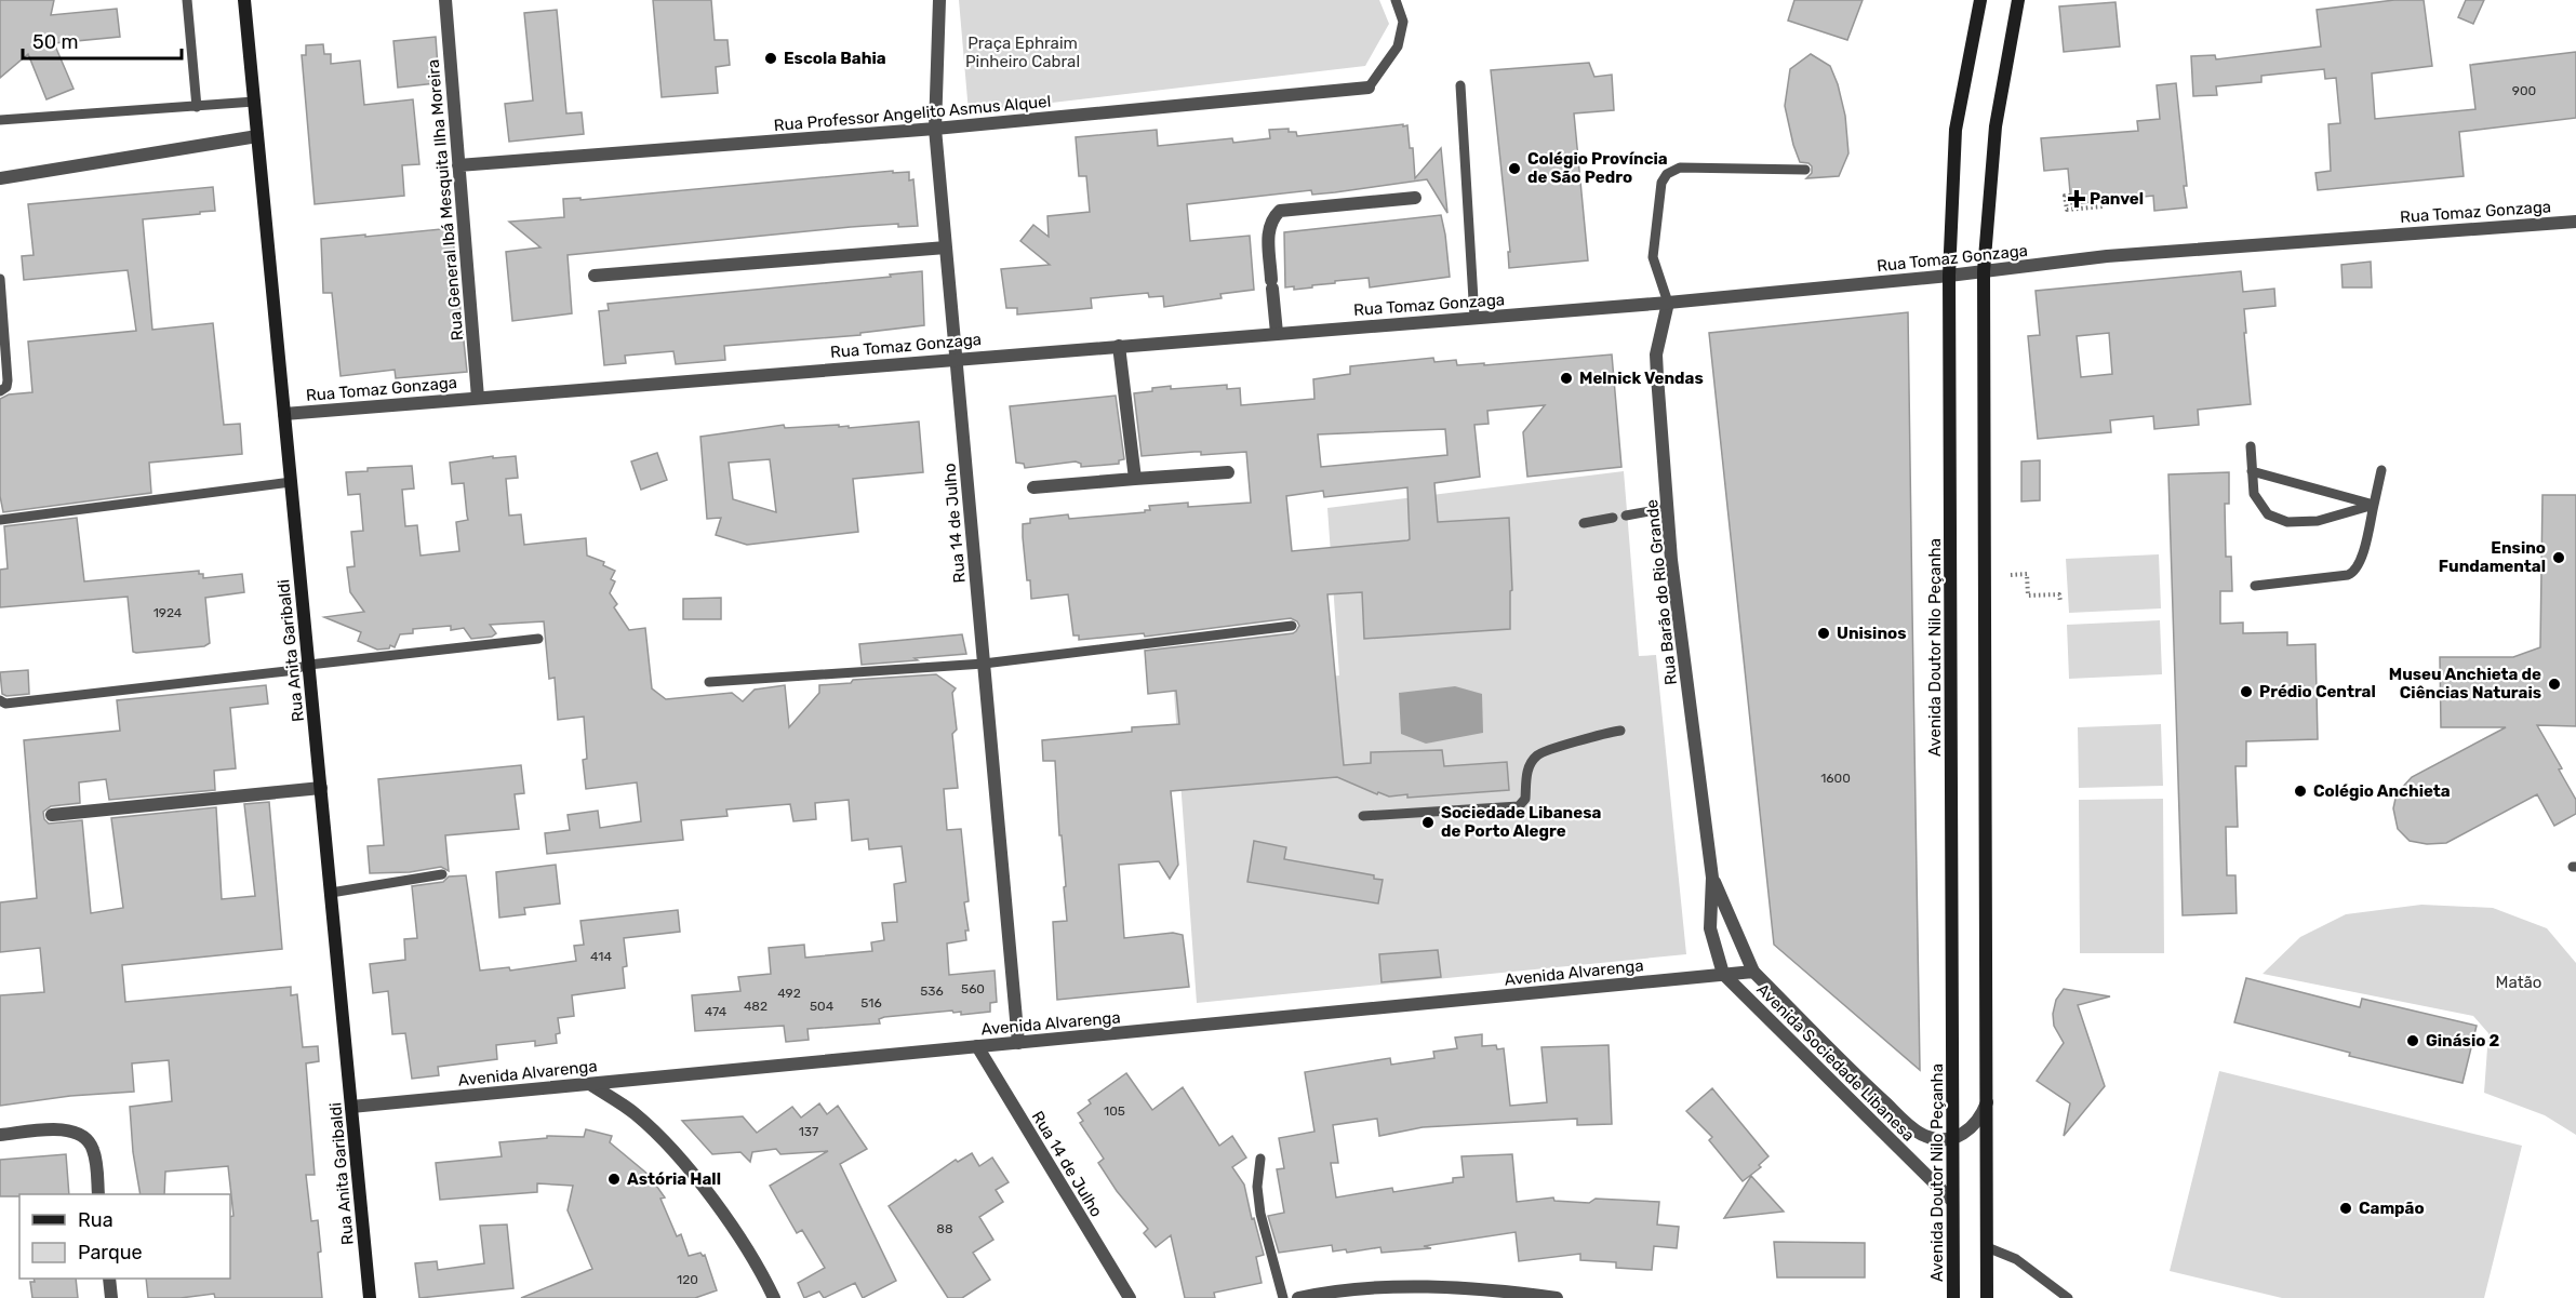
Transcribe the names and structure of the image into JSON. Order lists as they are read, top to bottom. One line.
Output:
{"streets":{"main road":["Avenida Doutor Nilo Peçanha","Rua Anita Garibaldi"],"street":["Rua Professor Angelito Asmus Alquel","Rua General Ibá Mesquita Ilha Moreira","Rua Tomaz Gonzaga","Rua 14 de Julho","Rua Barão do Rio Grande","Avenida Alvarenga","Avenida Sociedade Libanesa"]},"crossings":[["Rua Professor Angelito Asmus Alquel","Rua General Ibá Mesquita Ilha Moreira"],["Rua Professor Angelito Asmus Alquel","Rua 14 de Julho"],["Rua General Ibá Mesquita Ilha Moreira","Rua Tomaz Gonzaga"],["Rua Tomaz Gonzaga","Rua 14 de Julho"],["Rua Tomaz Gonzaga","Rua Barão do Rio Grande"],["Rua Tomaz Gonzaga","Avenida Doutor Nilo Peçanha"],["Rua Tomaz Gonzaga","Rua Anita Garibaldi"],["Rua 14 de Julho","Avenida Alvarenga"],["Rua Barão do Rio Grande","Avenida Alvarenga"],["Rua Barão do Rio Grande","Avenida Sociedade Libanesa"],["Avenida Doutor Nilo Peçanha","Avenida Sociedade Libanesa"],["Rua Anita Garibaldi","Avenida Alvarenga"],["Avenida Alvarenga","Avenida Sociedade Libanesa"]],"parks":["Praça Ephraim Pinheiro Cabral","Matão"],"places":{"other":["Escola Bahia","Colégio Província de São Pedro","Melnick Vendas","Ensino Fundamental","Unisinos","Museu Anchieta de Ciências Naturais","Prédio Central","Colégio Anchieta","Sociedade Libanesa de Porto Alegre","Ginásio 2","Astória Hall","Campão"],"health":["Panvel"]},"house_numbers":["900","1924","1600","414","560","536","492","516","482","504","474","105","137","88","120"],"legend":["Rua","Parque"],"scale_bar":"50 m"}
